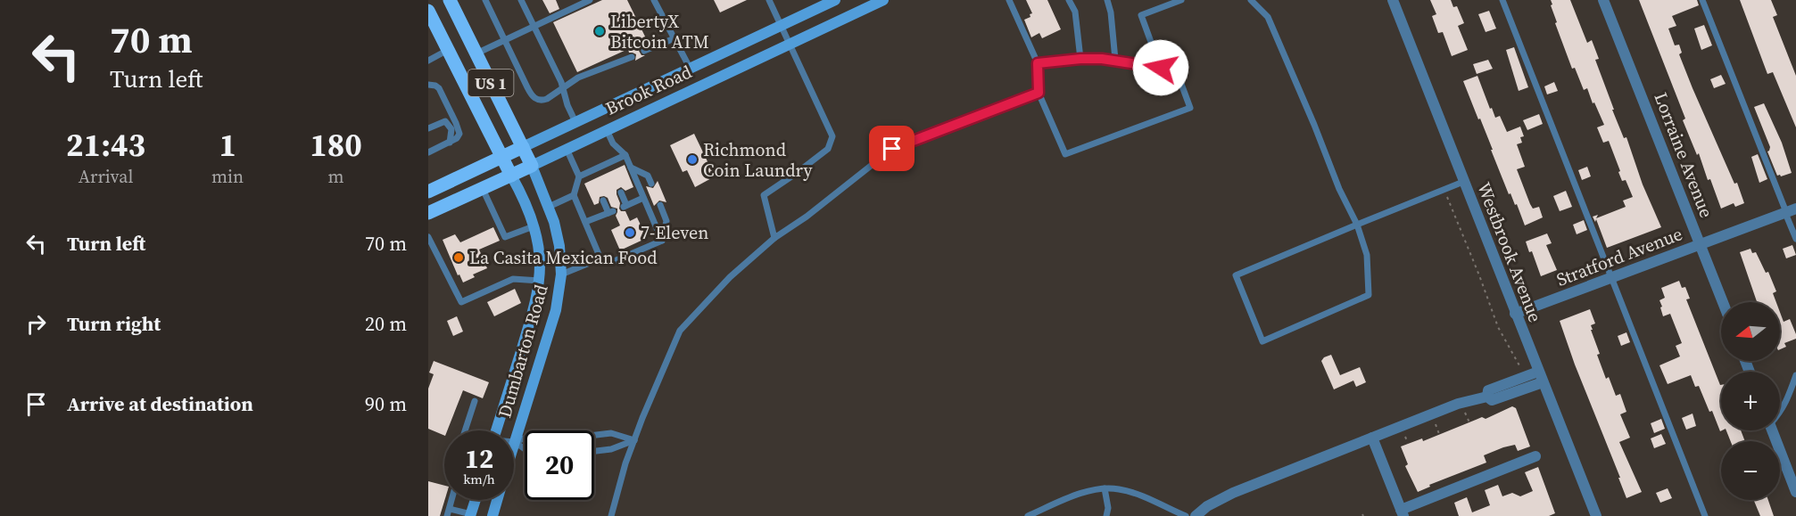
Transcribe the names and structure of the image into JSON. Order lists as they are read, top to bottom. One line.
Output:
{"streets":{"main road":["US 1","Brook Road","Dumbarton Road"],"street":["Lorraine Avenue","Westbrook Avenue","Stratford Avenue"]},"crossings":[["US 1","Brook Road"],["US 1","Dumbarton Road"],["Brook Road","Dumbarton Road"],["Lorraine Avenue","Stratford Avenue"],["Westbrook Avenue","Stratford Avenue"]],"places":["LibertyX Bitcoin ATM","Richmond Coin Laundry","7-Eleven","La Casita Mexican Food"],"north":"left","page":{"turn":["70 m","Turn left"],"eta":["21:43","Arrival","1","min","180","m"],"list":[{"name":"Turn left","value":"70 m"},{"name":"Turn right","value":"20 m"},{"name":"Arrive at destination","value":"90 m"}],"map_buttons":["+","−"],"speed":"12 km/h","limit":"20"}}
